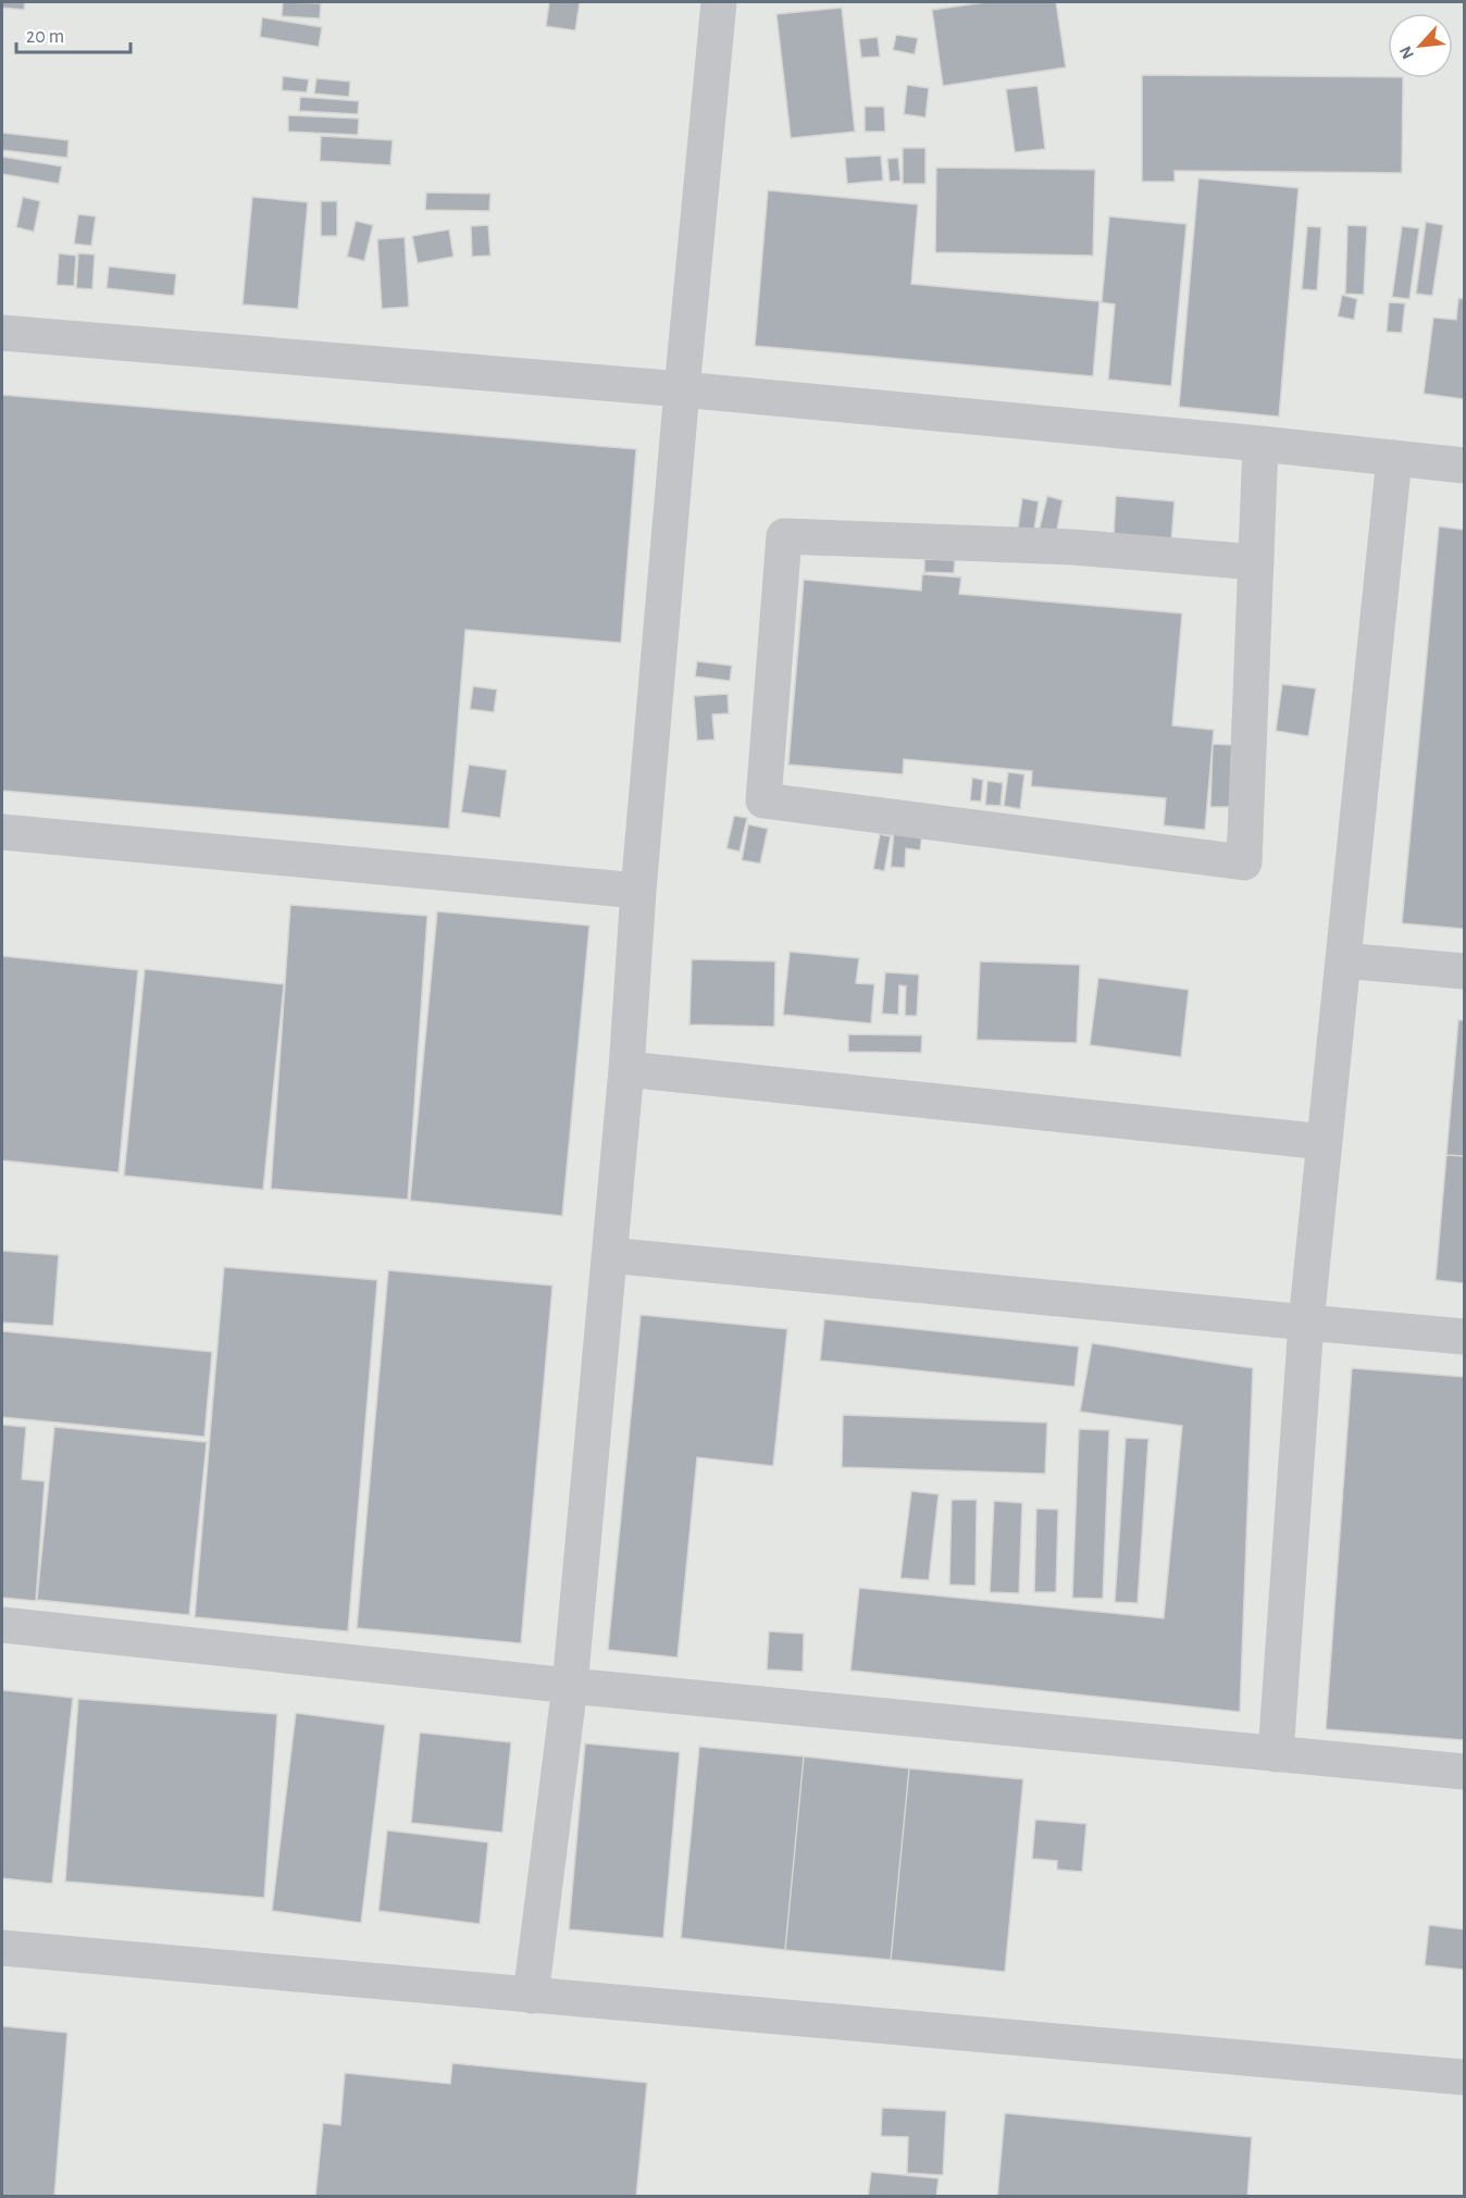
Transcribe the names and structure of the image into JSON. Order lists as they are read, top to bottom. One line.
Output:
{"scale_bar":"20 m","north":"bottom left"}
